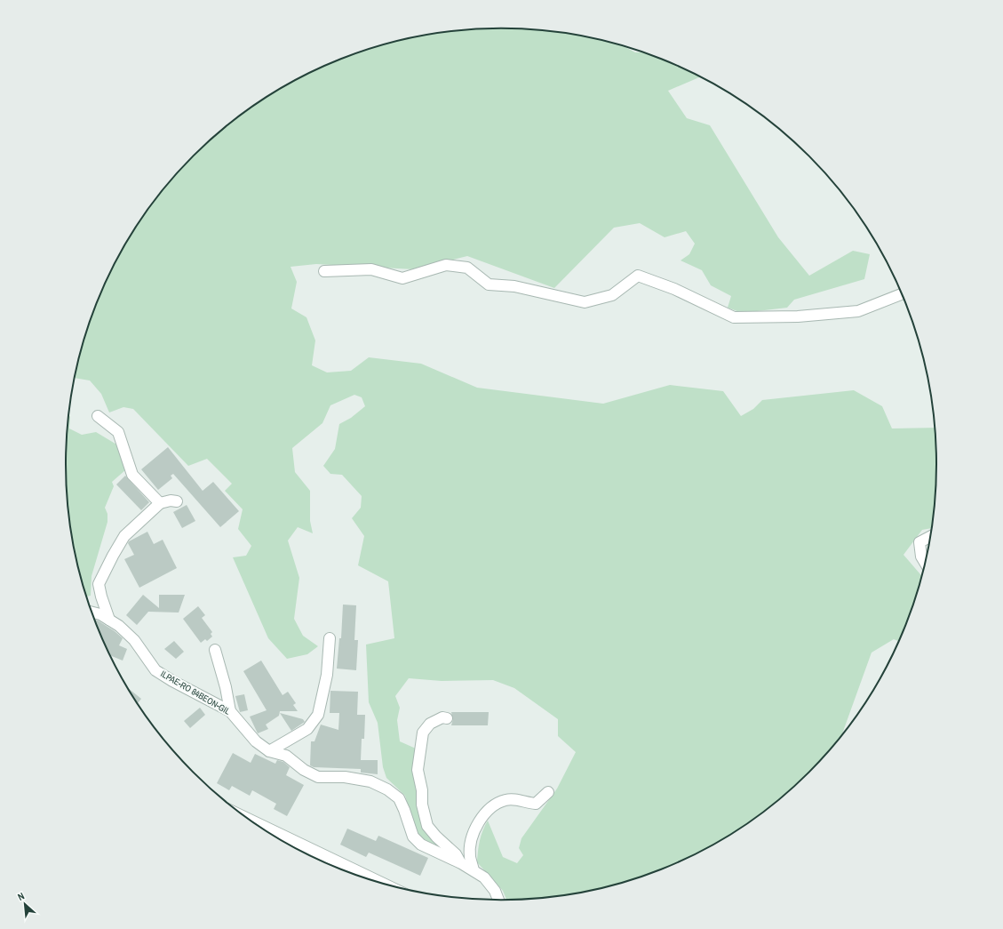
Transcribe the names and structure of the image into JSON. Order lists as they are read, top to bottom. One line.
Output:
{"streets":{"street":["ILPAE-RO 84BEON-GIL"]},"north":"top left"}
